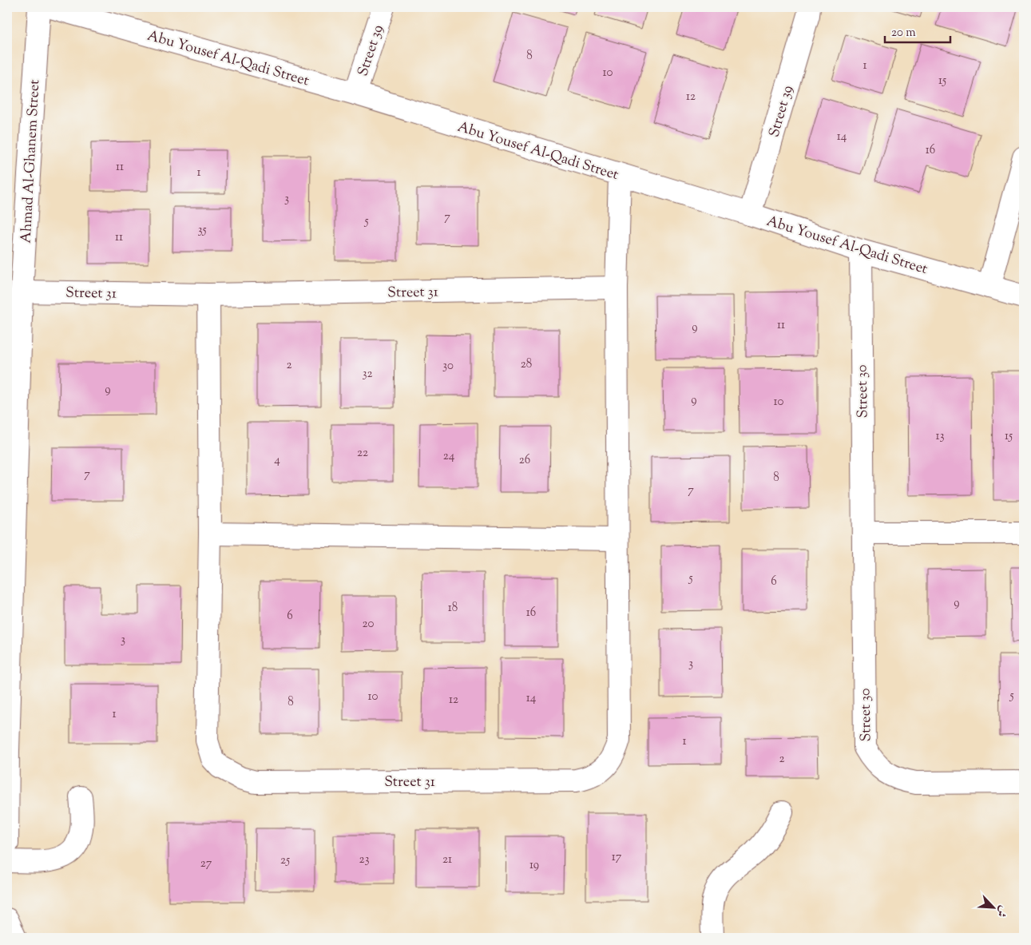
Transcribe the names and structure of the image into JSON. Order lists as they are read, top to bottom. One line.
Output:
{"streets":{"street":["Street 39","Abu Yousef Al-Qadi Street","Ahmad Al-Ghanem Street","Street 31","Street 30"]},"crossings":[["Street 39","Abu Yousef Al-Qadi Street"],["Abu Yousef Al-Qadi Street","Street 31"],["Abu Yousef Al-Qadi Street","Street 30"],["Ahmad Al-Ghanem Street","Street 31"]],"house_numbers":["8","1","10","15","12","14","16","11","1","3","7","5","35","11","11","9","28","2","30","32","9","9","10","13","15","22","24","4","26","7","8","7","5","6","9","18","16","6","20","3","3","5","10","14","12","8","1","1","2","17","23","21","25","27","19"],"scale_bar":"20 m","north":"bottom right"}
